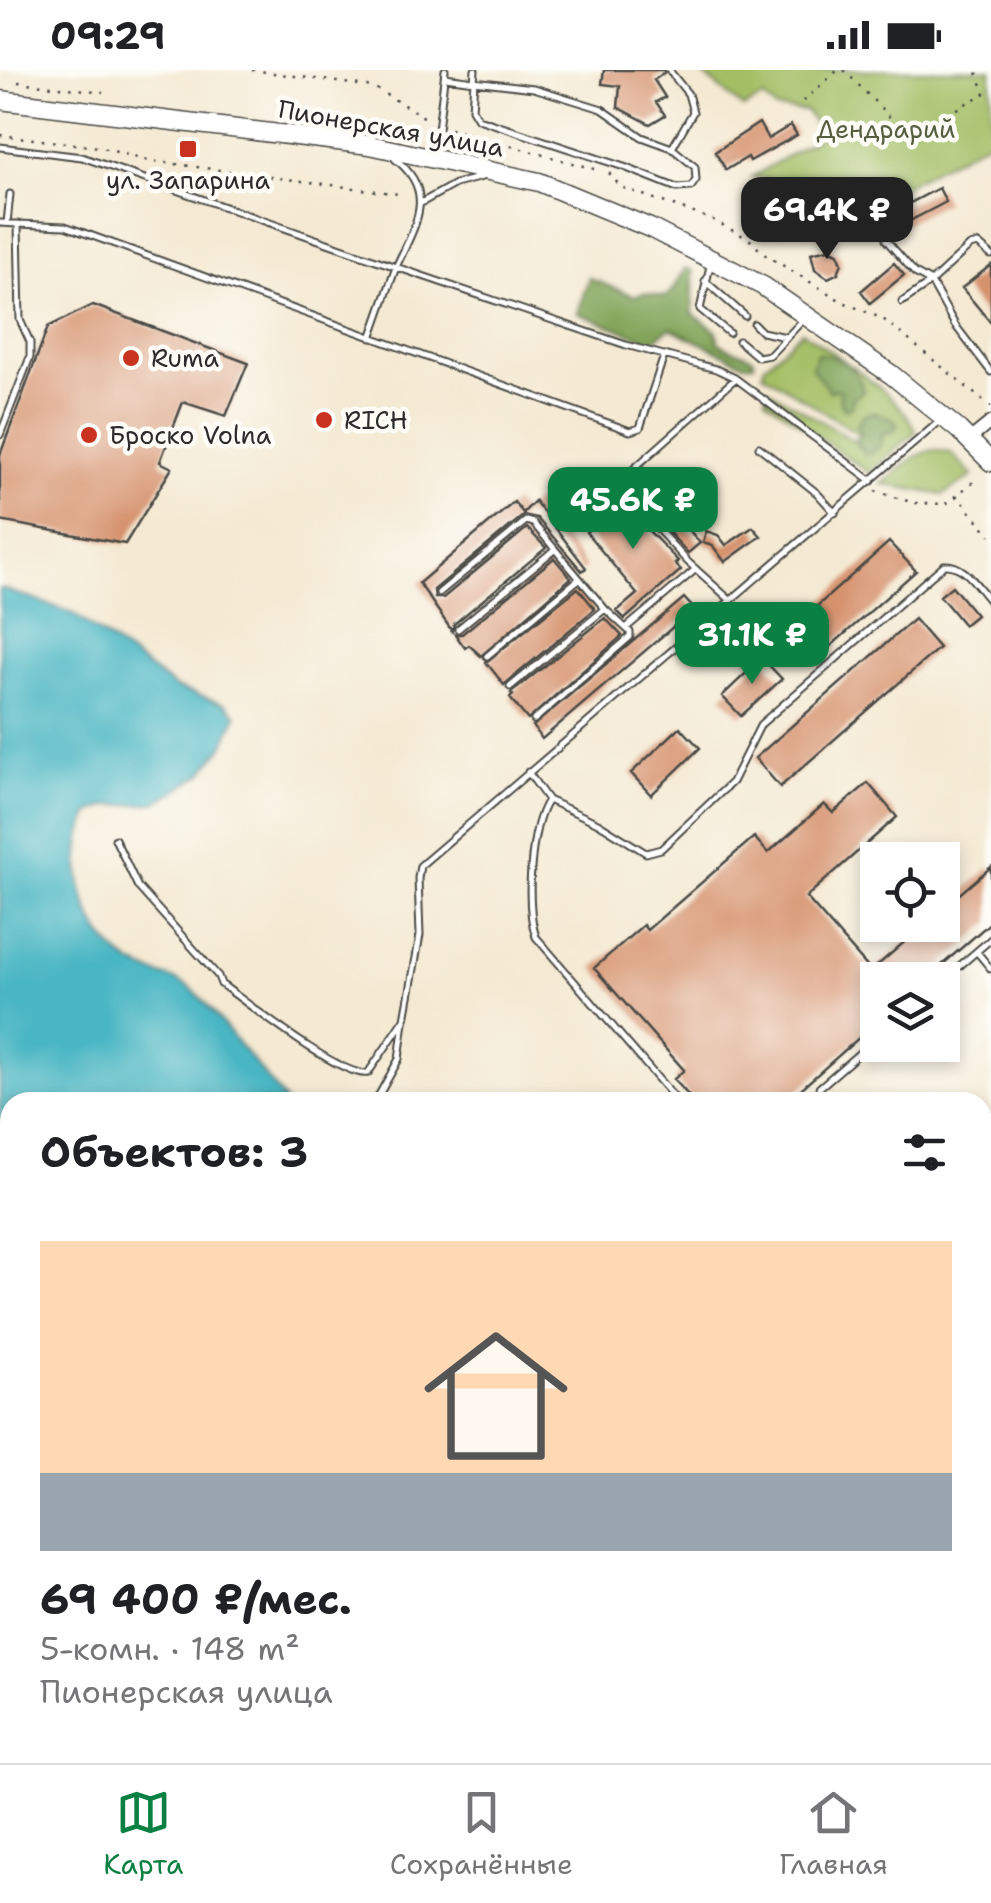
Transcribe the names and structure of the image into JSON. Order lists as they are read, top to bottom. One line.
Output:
{"streets":{"main road":["Пионерская улица"]},"parks":["Дендрарий"],"places":{"transit":["ул. Запарина"],"other":["Ruma","RICH","Броско Volna"]},"page":{"status":"09:29","price":["69.4K ₽","45.6K ₽","31.1K ₽"],"heading":"Объектов: 3","list":[{"name":"69 400 ₽/мес.","note":"5-комн. · 148 m² · Пионерская улица"}],"tabs":["Карта","Сохранённые","Главная"]}}
